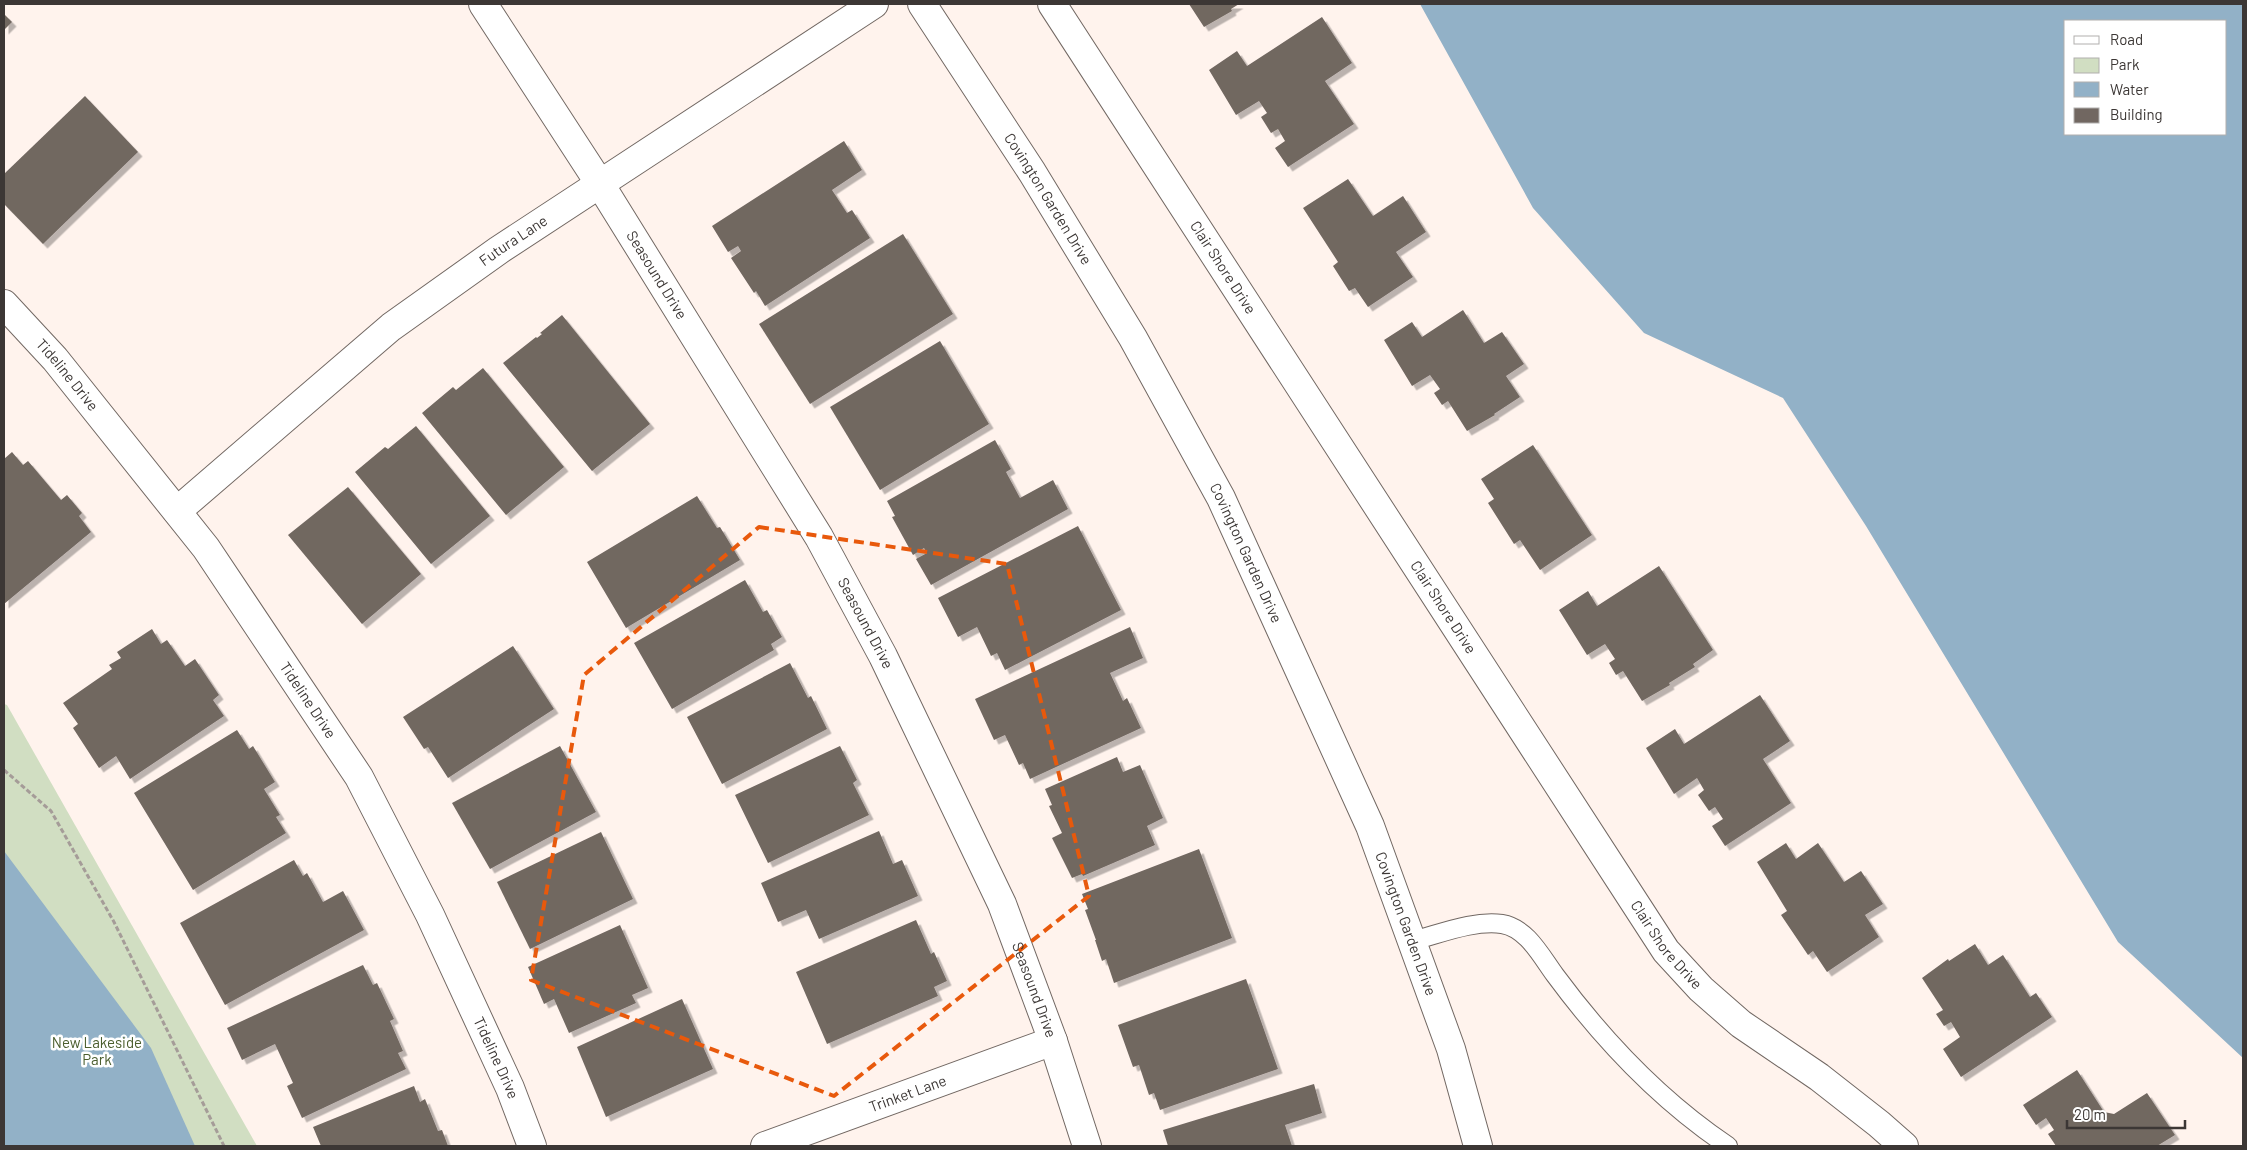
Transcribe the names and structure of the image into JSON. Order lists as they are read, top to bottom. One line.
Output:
{"streets":{"street":["Covington Garden Drive","Futura Lane","Clair Shore Drive","Seasound Drive","Tideline Drive","Trinket Lane"]},"crossings":[["Futura Lane","Seasound Drive"],["Futura Lane","Tideline Drive"],["Seasound Drive","Trinket Lane"]],"parks":["New Lakeside Park"],"legend":["Road","Park","Water","Building"],"scale_bar":"20 m"}
